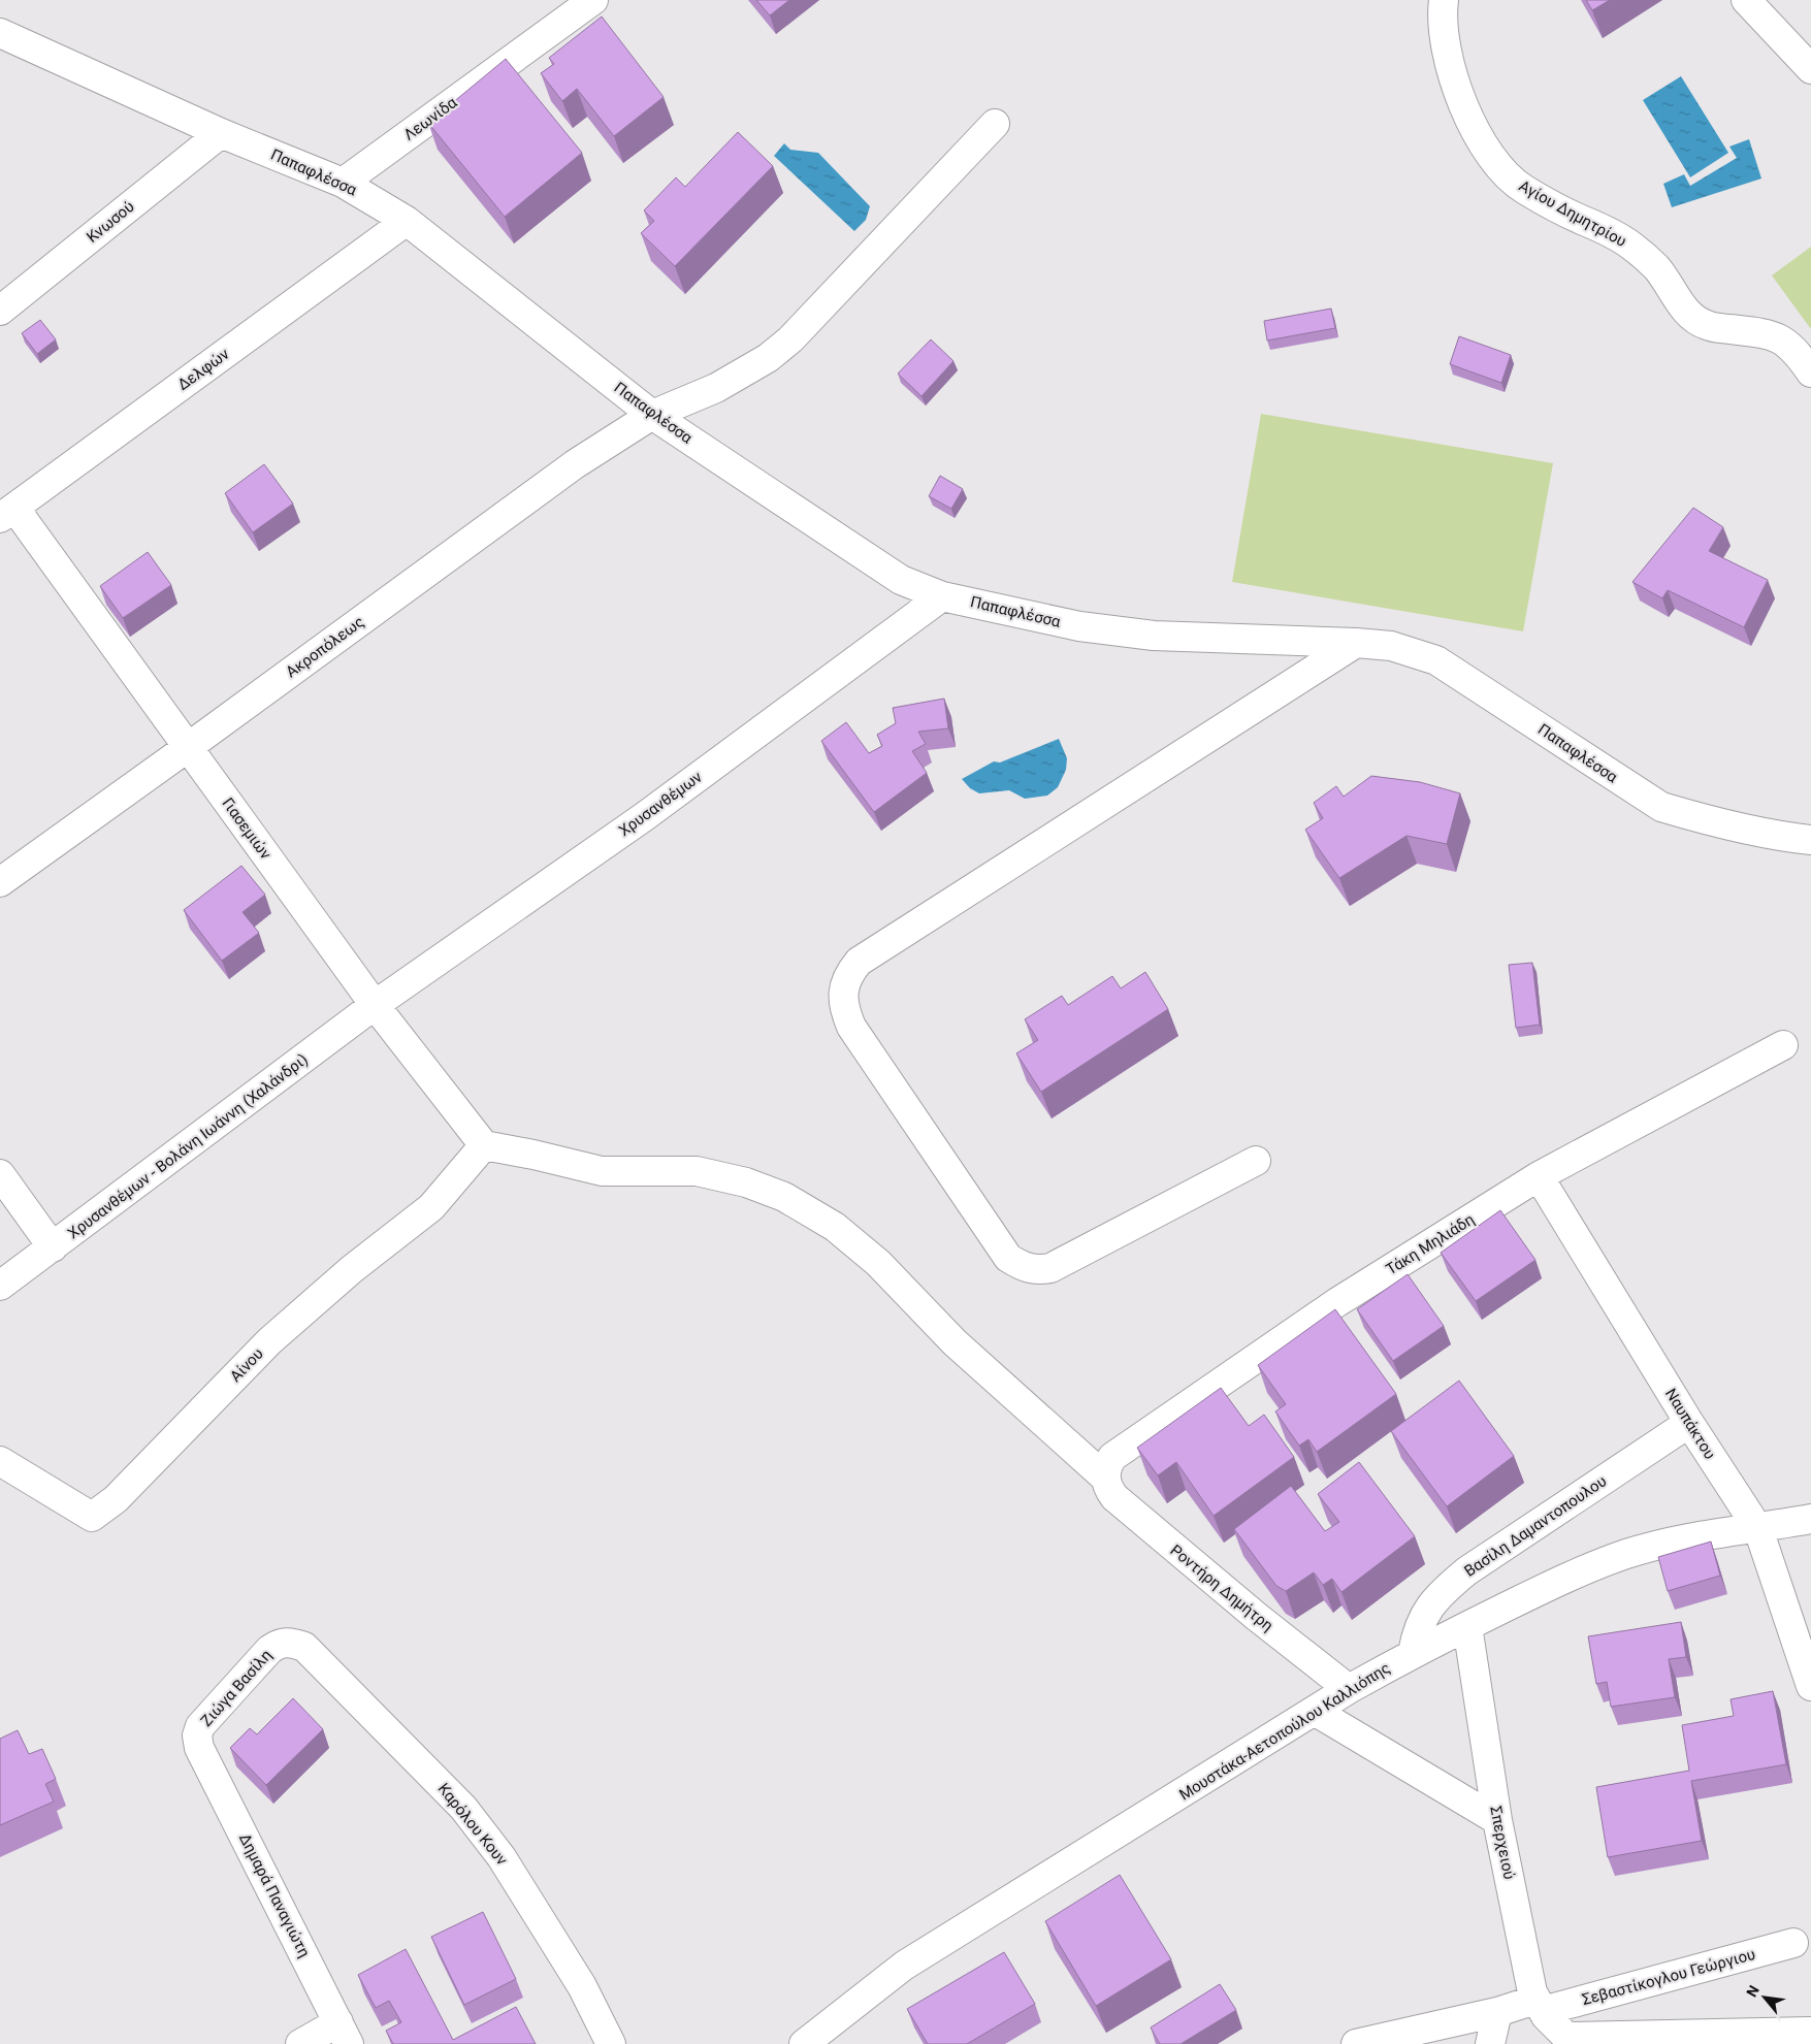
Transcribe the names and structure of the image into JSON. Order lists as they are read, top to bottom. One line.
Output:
{"streets":{"street":["Λεωνίδα","Παπαφλέσσα","Αγίου Δημητρίου","Κνωσού","Δελφών","Ακροπόλεως","Χρυσανθέμων","Γιασεμιών","Χρυσανθέμων - Βολάνη Ιωάννη (Χαλάνδρι)","Τάκη Μηλιάδη","Αίνου","Ναυπάκτου","Βασίλη Δαμαντοπουλου","Ροντήρη Δημήτρη","Ζιώγα Βασίλη","Μουστάκα-Αετοπούλου Καλλιόπης","Καρόλου Κουν","Σπερχειού","Δημαρά Παναγιώτη","Σεβαστίκογλου Γεώργιου"]},"crossings":[["Λεωνίδα","Παπαφλέσσα"],["Παπαφλέσσα","Κνωσού"],["Παπαφλέσσα","Δελφών"],["Παπαφλέσσα","Ακροπόλεως"],["Παπαφλέσσα","Χρυσανθέμων"],["Δελφών","Γιασεμιών"],["Ακροπόλεως","Γιασεμιών"],["Χρυσανθέμων","Γιασεμιών"],["Χρυσανθέμων","Χρυσανθέμων - Βολάνη Ιωάννη (Χαλάνδρι)"],["Γιασεμιών","Χρυσανθέμων - Βολάνη Ιωάννη (Χαλάνδρι)"],["Γιασεμιών","Αίνου"],["Γιασεμιών","Ροντήρη Δημήτρη"],["Τάκη Μηλιάδη","Ναυπάκτου"],["Τάκη Μηλιάδη","Ροντήρη Δημήτρη"],["Αίνου","Ροντήρη Δημήτρη"],["Ναυπάκτου","Βασίλη Δαμαντοπουλου"],["Ναυπάκτου","Μουστάκα-Αετοπούλου Καλλιόπης"],["Βασίλη Δαμαντοπουλου","Μουστάκα-Αετοπούλου Καλλιόπης"],["Ροντήρη Δημήτρη","Μουστάκα-Αετοπούλου Καλλιόπης"],["Ζιώγα Βασίλη","Καρόλου Κουν"],["Ζιώγα Βασίλη","Δημαρά Παναγιώτη"],["Μουστάκα-Αετοπούλου Καλλιόπης","Σπερχειού"],["Σπερχειού","Σεβαστίκογλου Γεώργιου"]],"north":"top left"}
